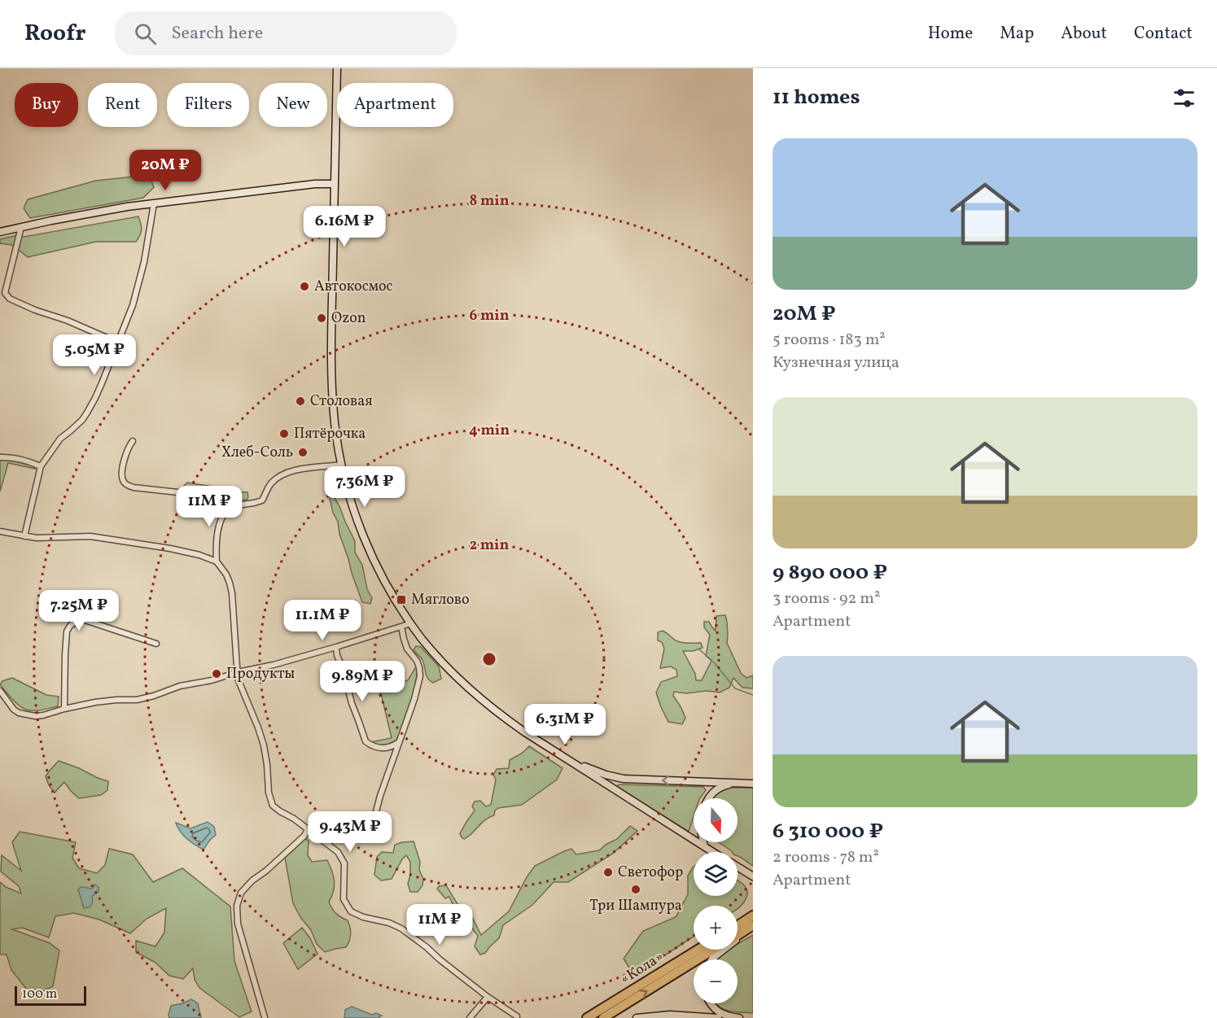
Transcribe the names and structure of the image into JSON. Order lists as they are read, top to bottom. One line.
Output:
{"streets":{"highway":["«Кола»"]},"places":{"other":["Автокосмос","Ozon","Столовая","Пятёрочка","Хлеб-Соль","Продукты","Светофор","Три Шампура"],"transit":["Мяглово"]},"scale_bar":"100 m","north":"bottom","page":{"header":"Roofr","search":"Search here","nav":["Home","Map","About","Contact"],"heading":"11 homes","chip":["Buy","Rent","Filters","New","Apartment"],"list":[{"name":"20M ₽","note":"5 rooms · 183 m² · Кузнечная улица"},{"name":"9 890 000 ₽","note":"3 rooms · 92 m² · Apartment"},{"name":"6 310 000 ₽","note":"2 rooms · 78 m² · Apartment"}],"price":["20M ₽","6.16M ₽","5.05M ₽","7.36M ₽","11M ₽","7.25M ₽","11.1M ₽","9.89M ₽","6.31M ₽","9.43M ₽","11M ₽"],"map_buttons":["+","−"],"scale":"100 m"},"rings":["8 min","6 min","4 min","2 min"]}
